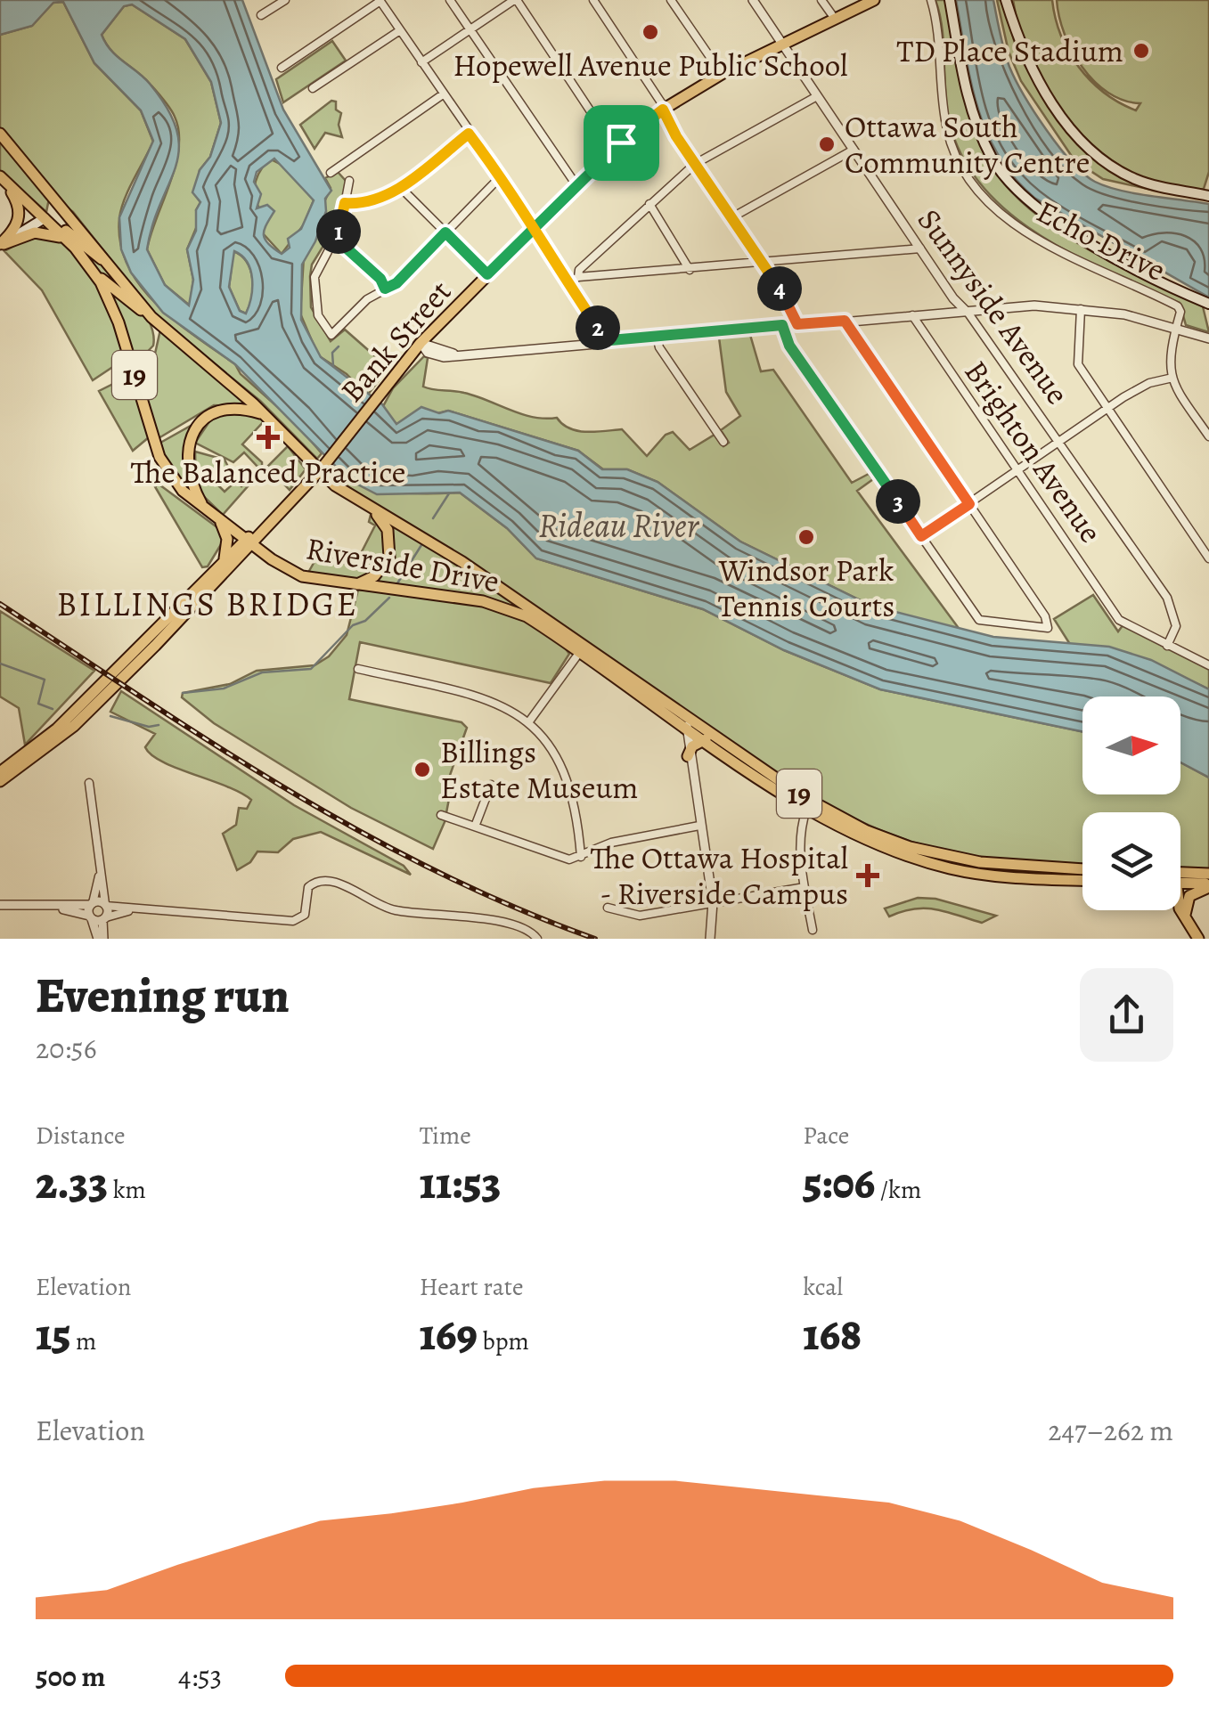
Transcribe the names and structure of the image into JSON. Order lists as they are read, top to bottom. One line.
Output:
{"streets":{"main road":["Bank Street","19","Riverside Drive"],"street":["Echo Drive","Sunnyside Avenue","Brighton Avenue"]},"crossings":[["Sunnyside Avenue","Bank Street"],["Sunnyside Avenue","Brighton Avenue"],["Bank Street","Riverside Drive"]],"districts":["BILLINGS BRIDGE"],"water":["Rideau River"],"places":{"other":["Hopewell Avenue Public School","TD Place Stadium","Ottawa South Community Centre","Windsor Park Tennis Courts","Billings Estate Museum"],"health":["The Balanced Practice","The Ottawa Hospital - Riverside Campus"]},"north":"right","page":{"pins":["1","4","2","3"],"heading":["Evening run","20:56"],"stats":[["Distance","2.33 km"],["Time","11:53"],["Pace","5:06 /km"],["Elevation","15 m"],["Heart rate","169 bpm"],["kcal","168"]],"chart":["Elevation","247–262 m"],"list":[{"name":"500 m","note":"4:53"}]}}
